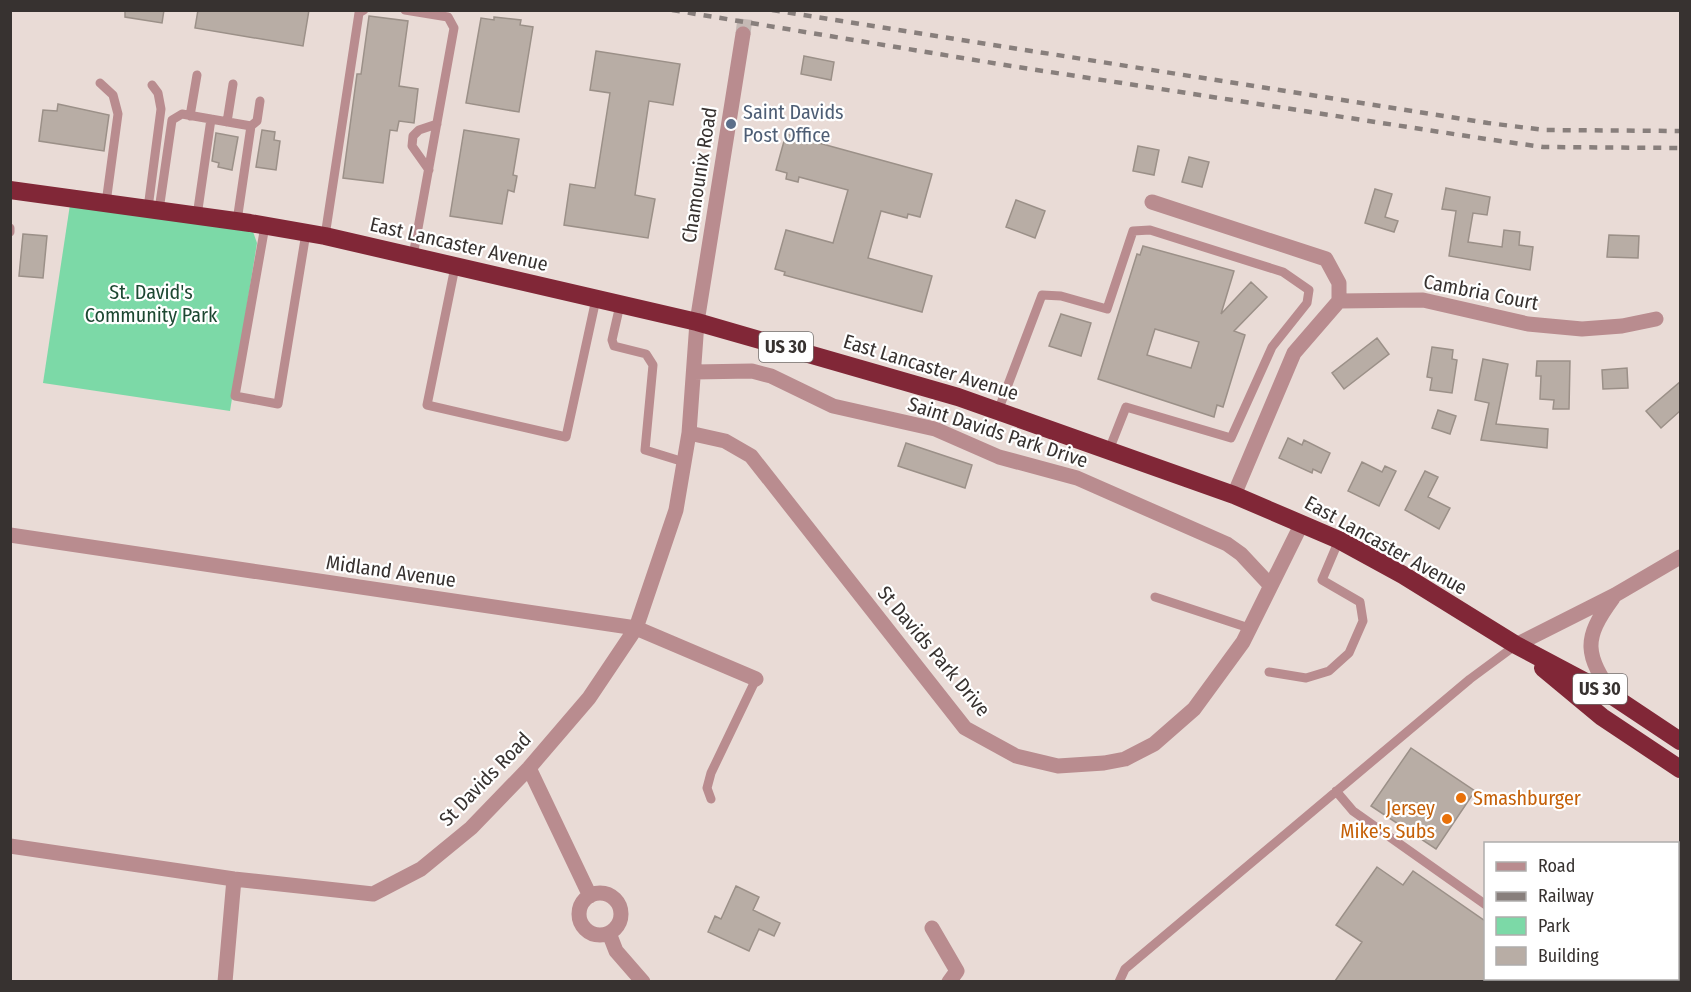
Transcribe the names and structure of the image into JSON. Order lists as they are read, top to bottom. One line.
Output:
{"streets":{"highway":["East Lancaster Avenue","US 30"],"street":["Chamounix Road","Cambria Court","Saint Davids Park Drive","Midland Avenue","St Davids Park Drive","St Davids Road"]},"crossings":[["Chamounix Road","East Lancaster Avenue"],["Chamounix Road","St Davids Road"],["East Lancaster Avenue","St Davids Park Drive"],["East Lancaster Avenue","St Davids Road"],["Saint Davids Park Drive","St Davids Park Drive"],["Saint Davids Park Drive","St Davids Road"],["Midland Avenue","St Davids Road"],["St Davids Park Drive","St Davids Road"]],"parks":["St. David's Community Park"],"places":["Saint Davids Post Office","Smashburger","Jersey Mike's Subs"],"legend":["Road","Railway","Park","Building"]}
